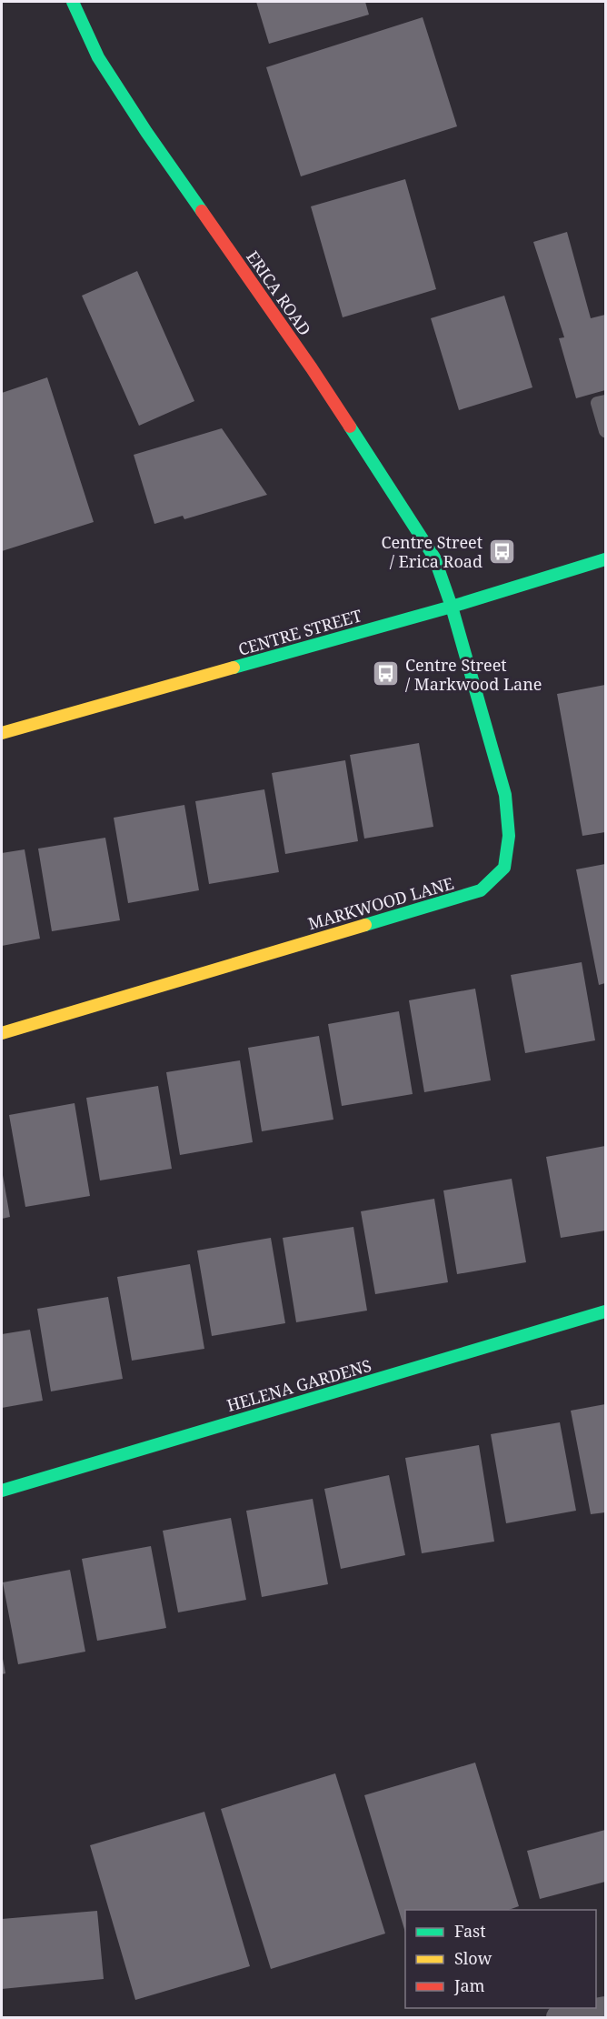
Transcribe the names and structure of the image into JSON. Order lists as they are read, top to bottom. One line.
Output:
{"streets":{"street":["ERICA ROAD","CENTRE STREET","MARKWOOD LANE","HELENA GARDENS"]},"crossings":[["ERICA ROAD","CENTRE STREET"],["ERICA ROAD","MARKWOOD LANE"],["CENTRE STREET","MARKWOOD LANE"]],"places":{"bus stop":["Centre Street / Erica Road","Centre Street / Markwood Lane"]},"legend":["Fast","Slow","Jam"]}
